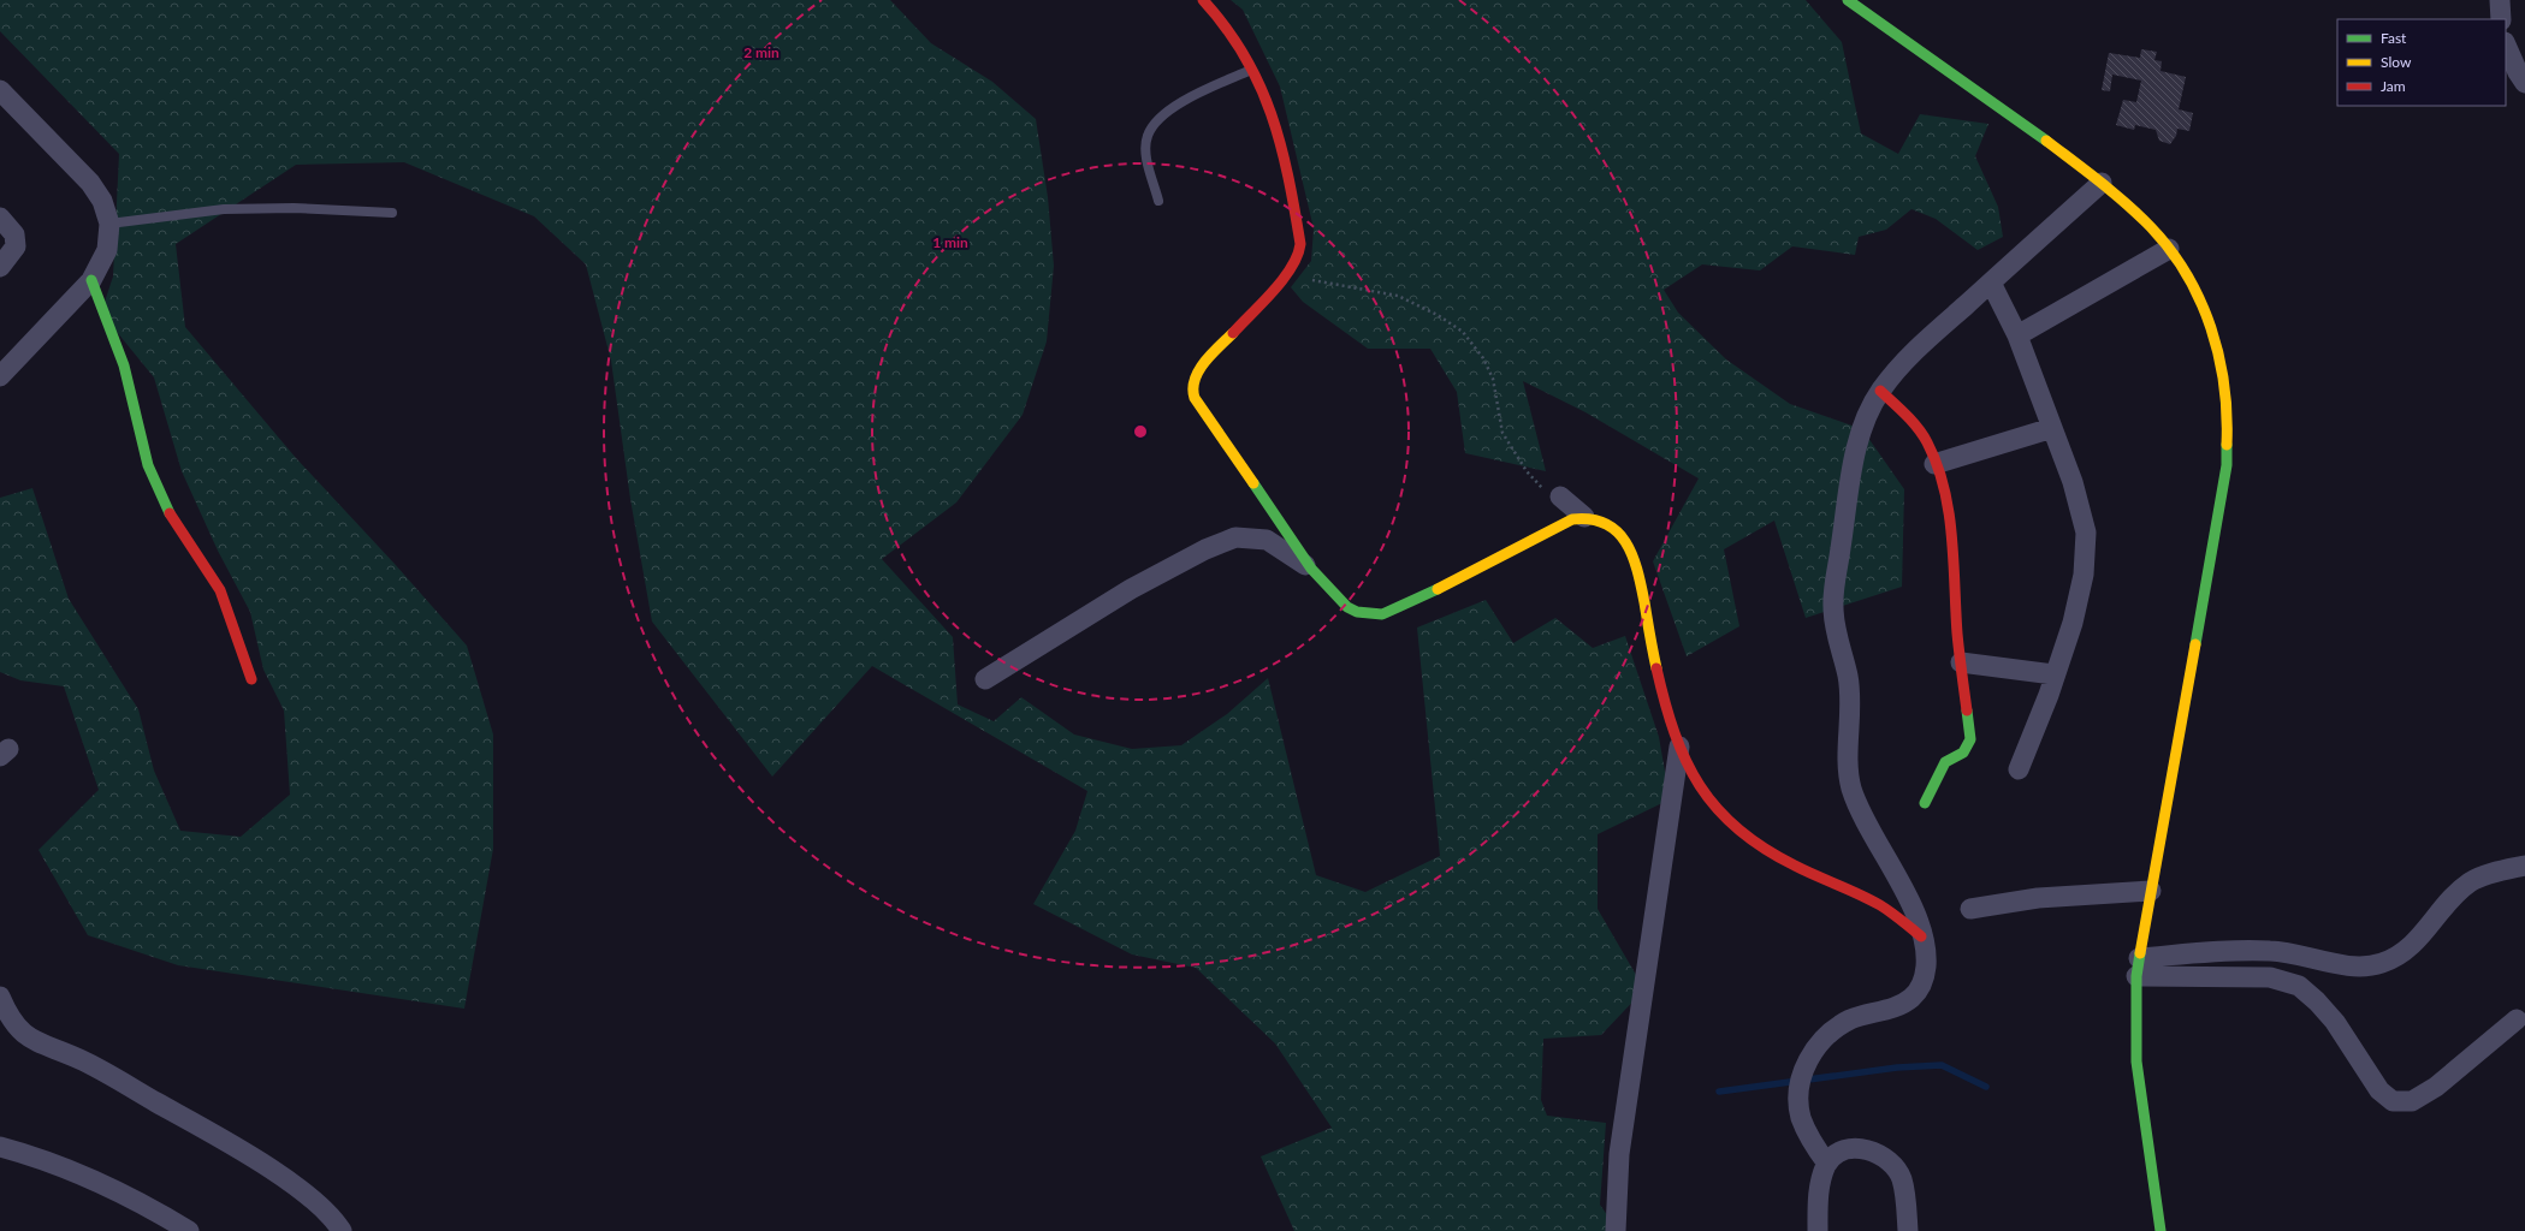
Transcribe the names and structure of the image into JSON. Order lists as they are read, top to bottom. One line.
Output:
{"legend":["Fast","Slow","Jam"],"rings":["2 min","1 min"]}
